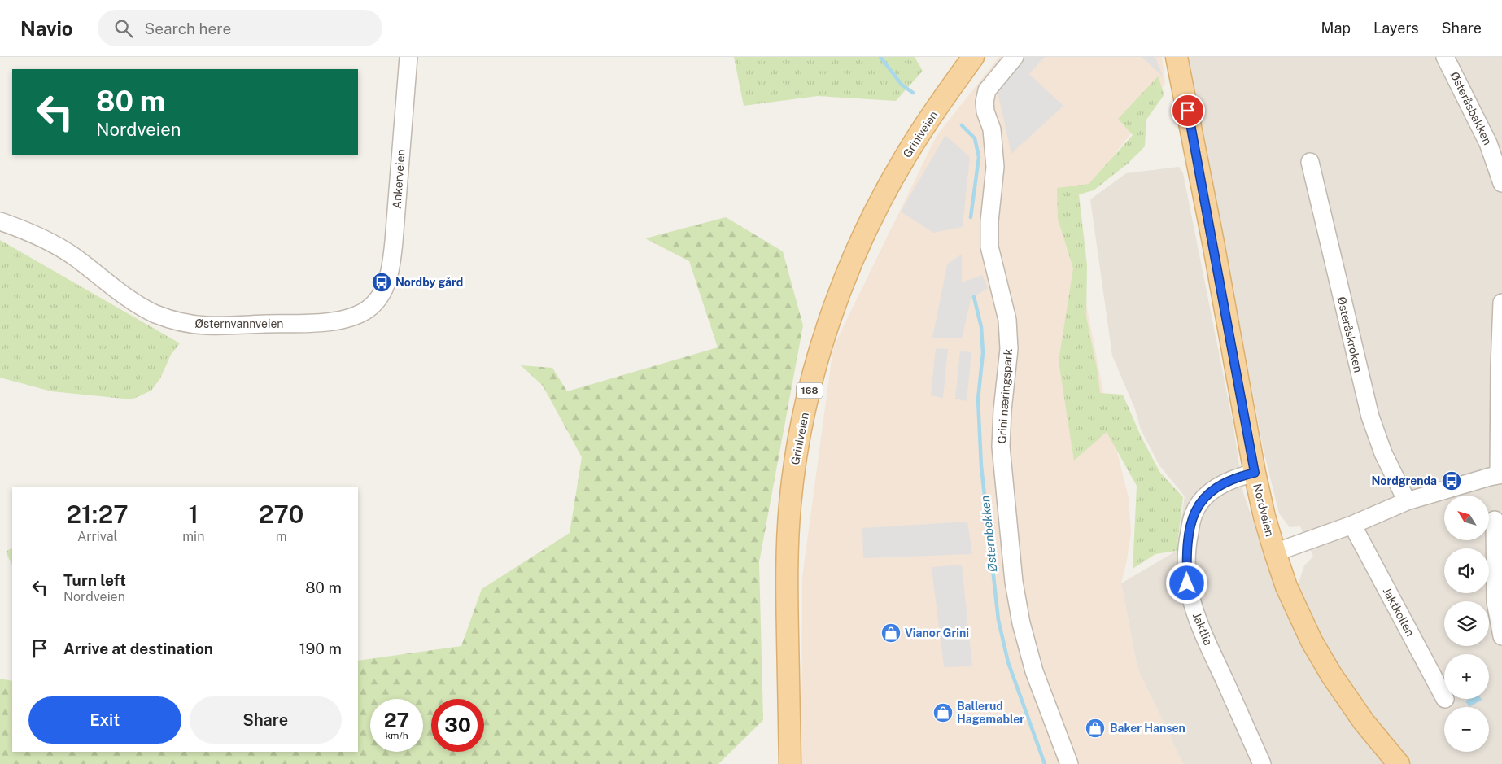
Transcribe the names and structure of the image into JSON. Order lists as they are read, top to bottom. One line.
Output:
{"streets":{"main road":["Griniveien","168","Nordveien"],"street":["Østeråsbakken","Ankerveien","Østernvannveien","Østeråskroken","Grini næringspark","Jaktkollen","Jaktlia"]},"crossings":[["Ankerveien","Østernvannveien"],["Nordveien","Jaktlia"]],"water":["Østernbekken"],"places":{"bus stop":["Nordby gård","Nordgrenda"],"shop":["Vianor Grini","Ballerud Hagemøbler","Baker Hansen"]},"north":"top left","page":{"header":"Navio","search":"Search here","nav":["Map","Layers","Share"],"turn":["80 m","Nordveien"],"eta":["21:27","Arrival","1","min","270","m"],"map_buttons":["+","−"],"list":[{"name":"Turn left","note":"Nordveien","value":"80 m"},{"name":"Arrive at destination","value":"190 m"}],"buttons":["Exit","Share"],"speed":"27 km/h","limit":"30"}}
